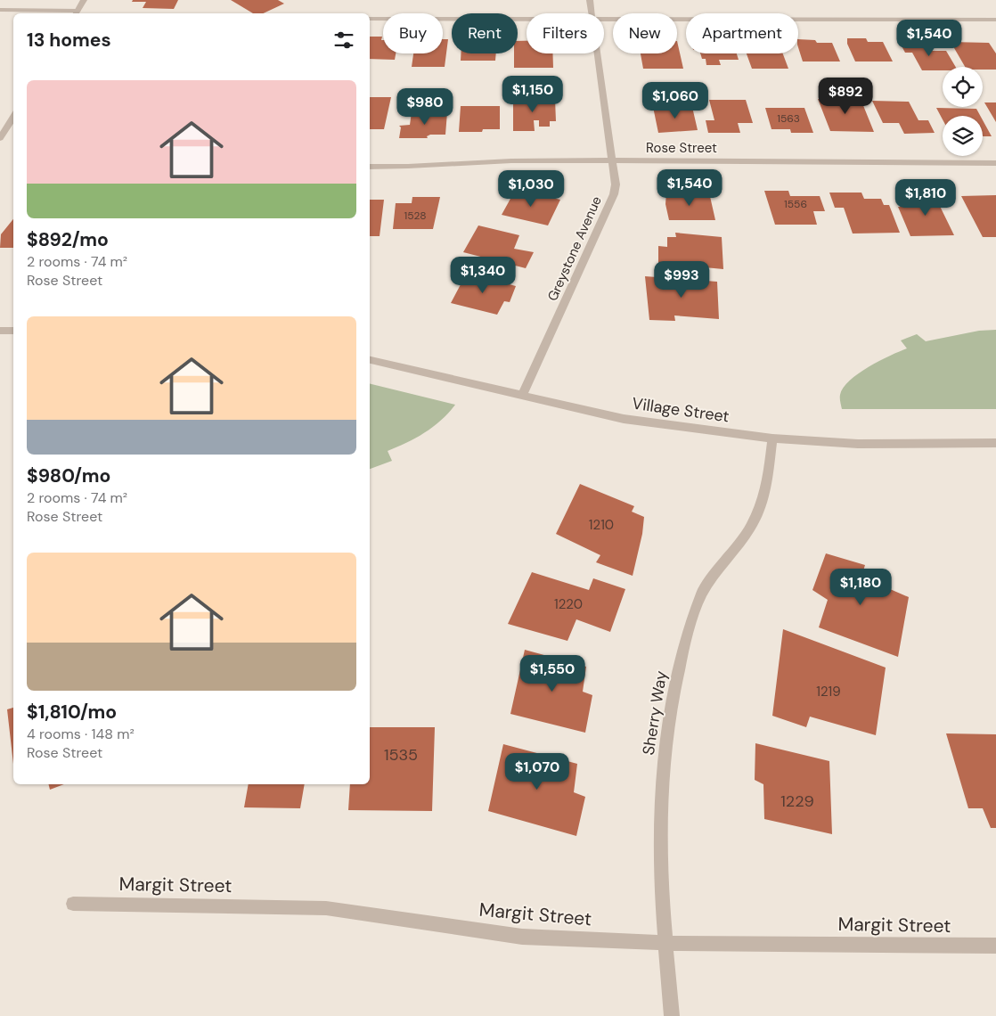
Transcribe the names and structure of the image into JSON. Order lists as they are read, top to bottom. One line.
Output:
{"streets":{"street":["Rose Street","Greystone Avenue","Village Street","Sherry Way","Margit Street"]},"crossings":[["Rose Street","Greystone Avenue"],["Greystone Avenue","Village Street"],["Village Street","Sherry Way"],["Sherry Way","Margit Street"]],"house_numbers":["1563","1556","1528","1210","1220","1219","1535","1229"],"page":{"chip":["Buy","Rent","Filters","New","Apartment"],"heading":"13 homes","price":["$1,540","$1,150","$892","$1,060","$980","$1,540","$1,030","$1,810","$1,340","$993","$1,180","$1,550","$1,070"],"list":[{"name":"$892/mo","note":"2 rooms · 74 m² · Rose Street"},{"name":"$980/mo","note":"2 rooms · 74 m² · Rose Street"},{"name":"$1,810/mo","note":"4 rooms · 148 m² · Rose Street"}]}}
